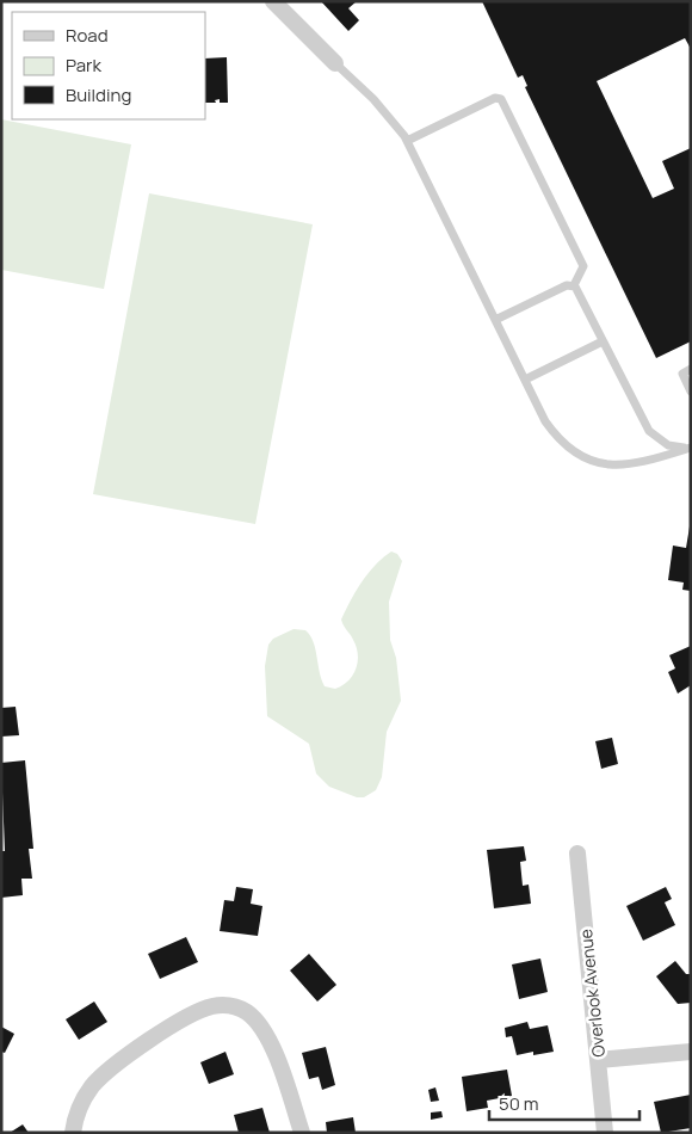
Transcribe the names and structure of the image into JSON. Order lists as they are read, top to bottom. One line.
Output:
{"streets":{"street":["Overlook Avenue"]},"legend":["Road","Park","Building"],"scale_bar":"50 m"}
